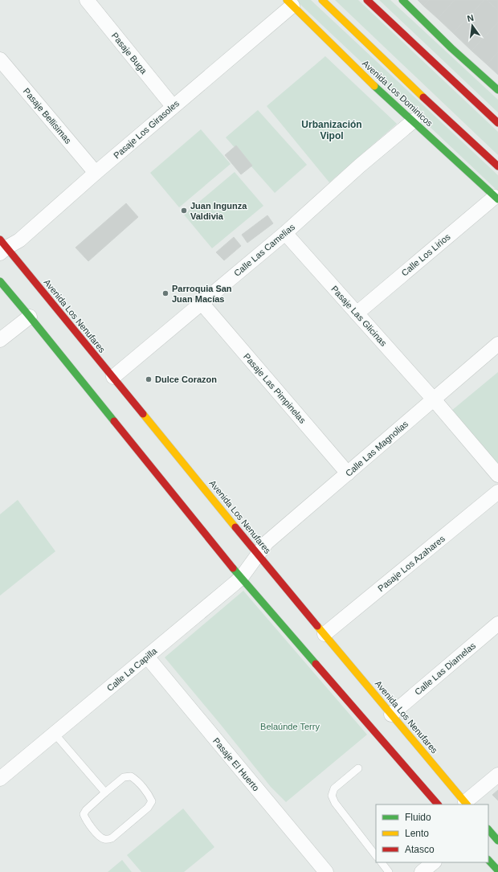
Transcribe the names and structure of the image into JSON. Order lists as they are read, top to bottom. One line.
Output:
{"streets":{"street":["Pasaje Buga","Avenida Los Dominicos","Pasaje Bellisimas","Pasaje Los Girasoles","Calle Las Camelias","Calle Los Lirios","Avenida Los Nenufares","Pasaje Las Glicinas","Pasaje Las Pimpinelas","Calle Las Magnolias","Pasaje Los Azahares","Calle Las Diamelas","Calle La Capilla","Pasaje El Huerto"]},"crossings":[["Pasaje Buga","Pasaje Los Girasoles"],["Avenida Los Dominicos","Pasaje Los Girasoles"],["Avenida Los Dominicos","Calle Las Camelias"],["Avenida Los Dominicos","Calle Los Lirios"],["Pasaje Bellisimas","Pasaje Los Girasoles"],["Pasaje Los Girasoles","Avenida Los Nenufares"],["Calle Las Camelias","Avenida Los Nenufares"],["Calle Las Camelias","Pasaje Las Glicinas"],["Calle Las Camelias","Pasaje Las Pimpinelas"],["Calle Los Lirios","Pasaje Las Glicinas"],["Avenida Los Nenufares","Calle Las Magnolias"],["Avenida Los Nenufares","Pasaje Los Azahares"],["Avenida Los Nenufares","Calle Las Diamelas"],["Avenida Los Nenufares","Calle La Capilla"],["Pasaje Las Glicinas","Calle Las Magnolias"],["Pasaje Las Pimpinelas","Calle Las Magnolias"],["Calle Las Magnolias","Calle La Capilla"],["Calle La Capilla","Pasaje El Huerto"]],"districts":["Urbanización Vipol"],"parks":["Belaúnde Terry"],"places":["Juan Ingunza Valdivia","Parroquia San Juan Macías","Dulce Corazon"],"legend":["Fluido","Lento","Atasco"],"north":"top"}
